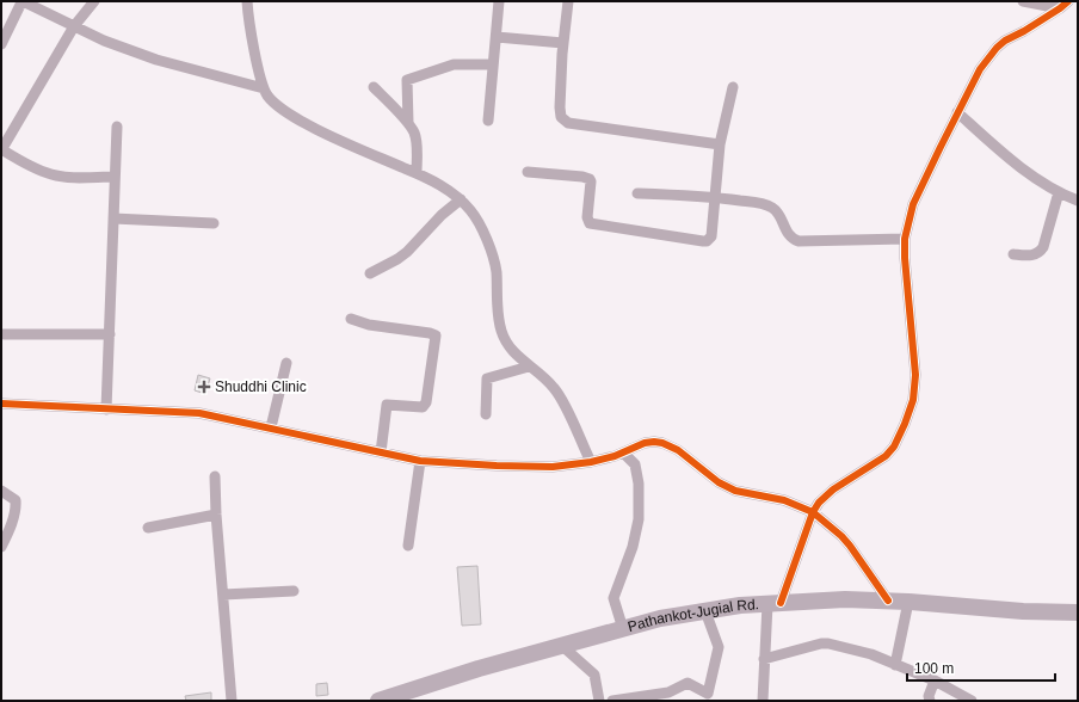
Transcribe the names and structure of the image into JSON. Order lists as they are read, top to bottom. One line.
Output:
{"streets":{"main road":["Pathankot-Jugial Rd."]},"places":{"health":["Shuddhi Clinic"]},"scale_bar":"100 m"}
